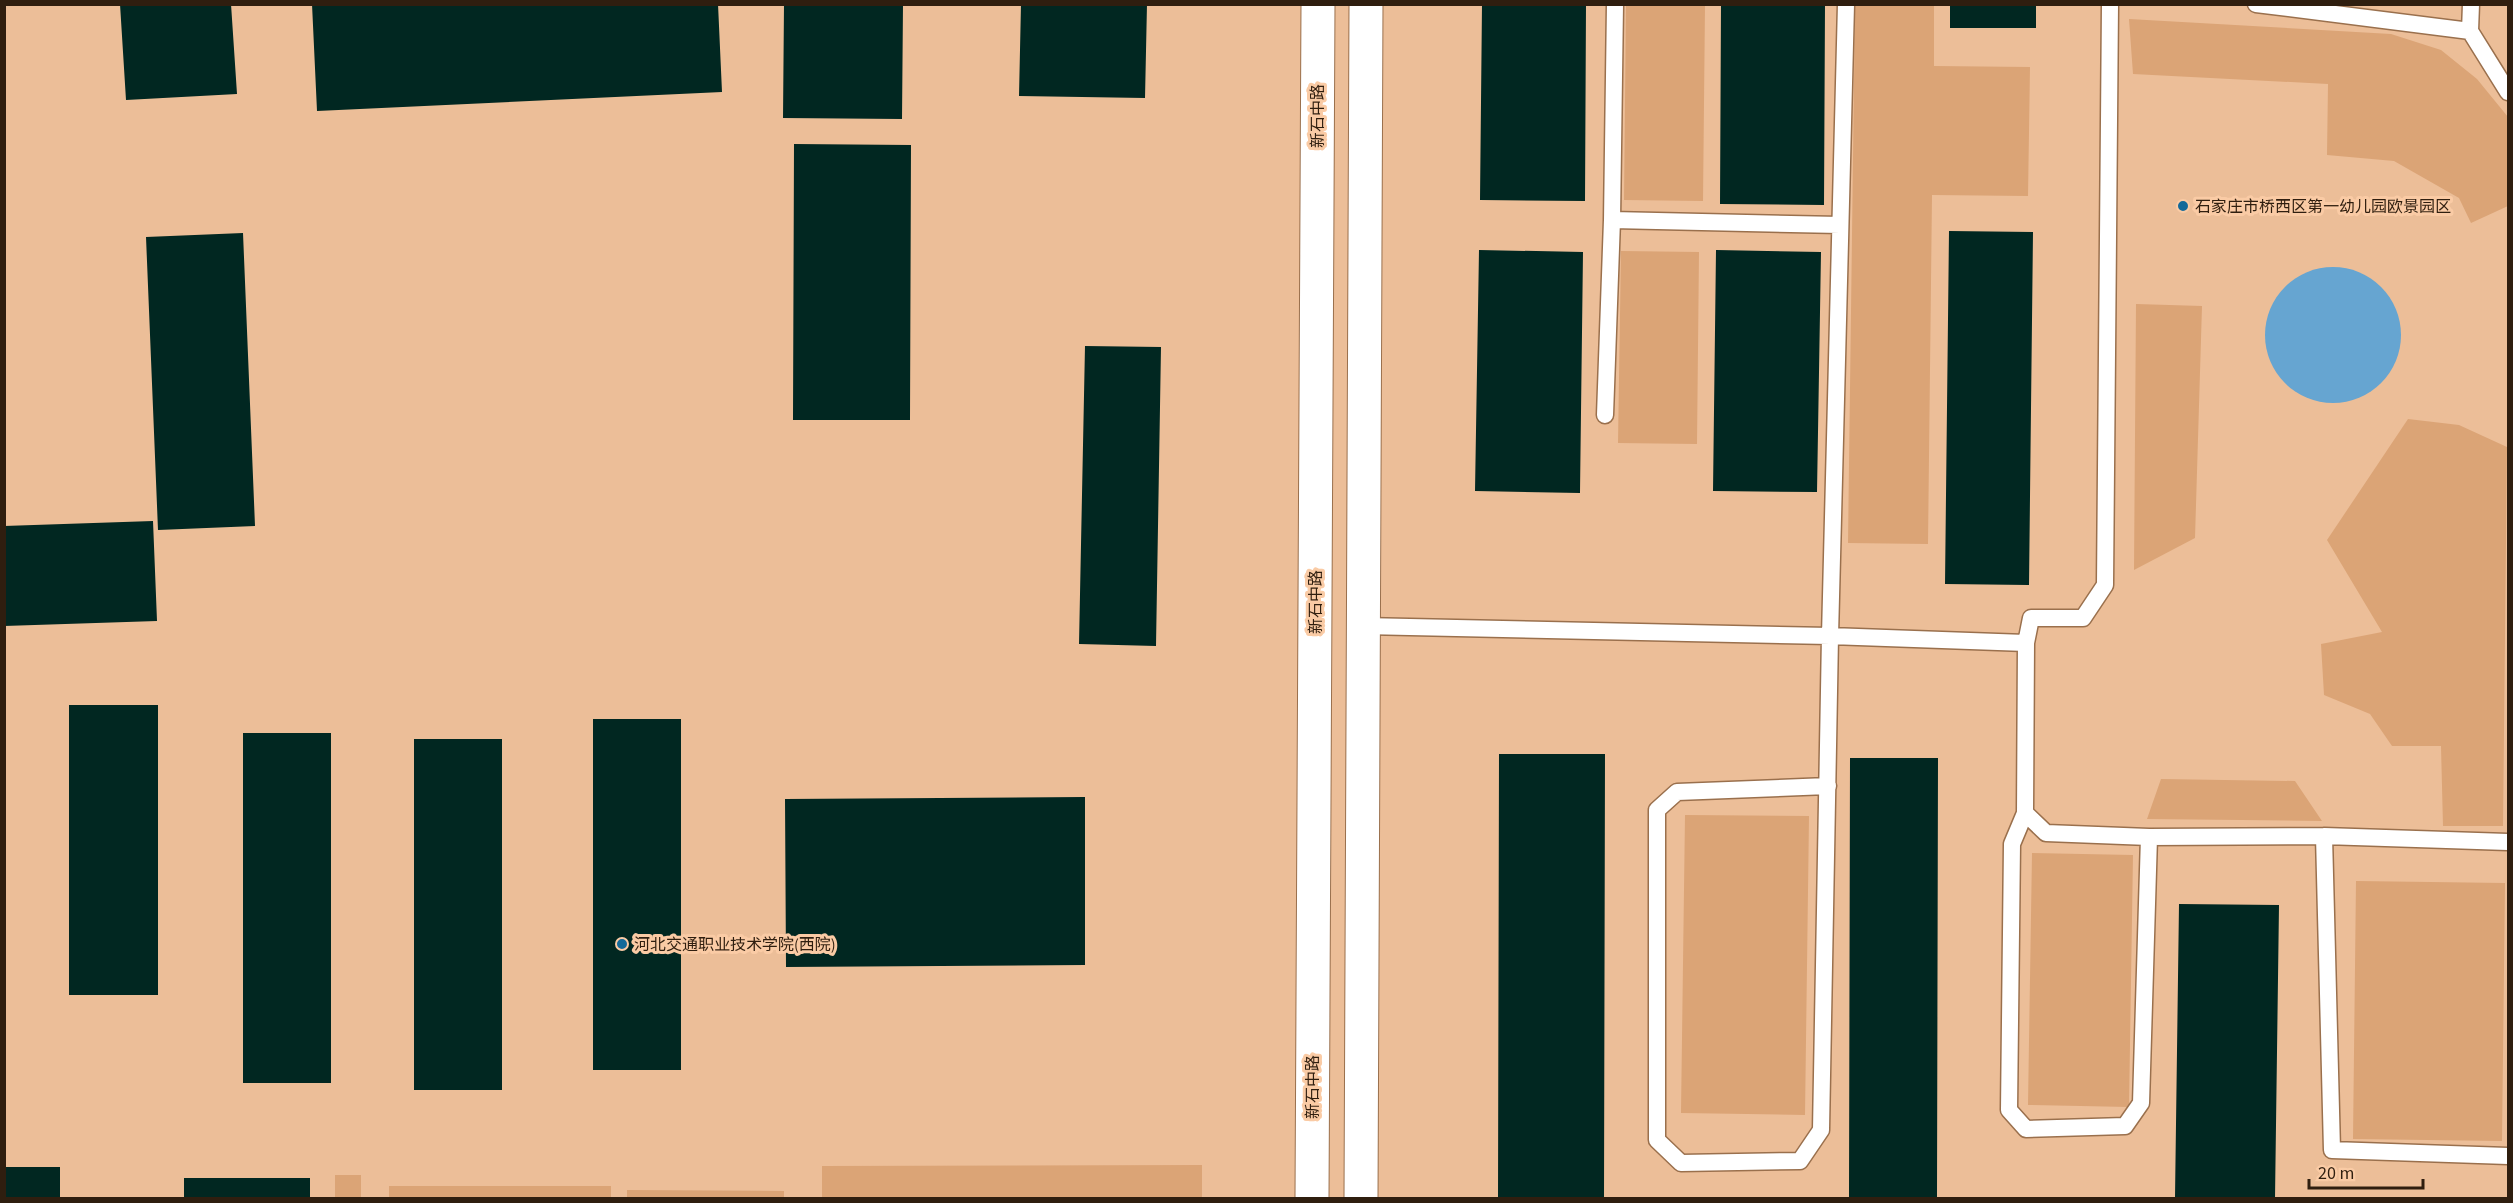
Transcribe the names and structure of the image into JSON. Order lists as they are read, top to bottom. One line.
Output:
{"streets":{"main road":["新石中路"]},"places":["石家庄市桥西区第一幼儿园欧景园区","河北交通职业技术学院(西院)"],"scale_bar":"20 m"}
